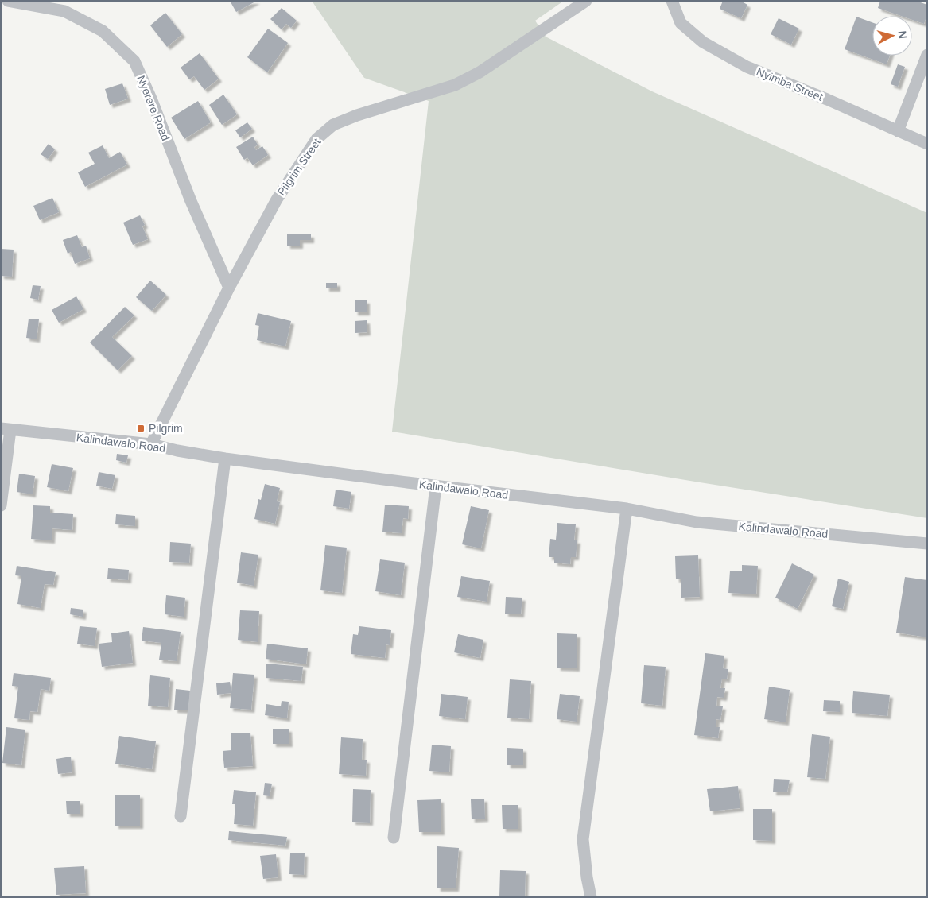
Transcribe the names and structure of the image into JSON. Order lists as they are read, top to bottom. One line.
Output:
{"streets":{"street":["Nyimba Street","Nyerere Road","Pilgrim Street","Kalindawalo Road"]},"crossings":[["Nyerere Road","Pilgrim Street"],["Pilgrim Street","Kalindawalo Road"]],"places":{"transit":["Pilgrim"]},"north":"right"}
